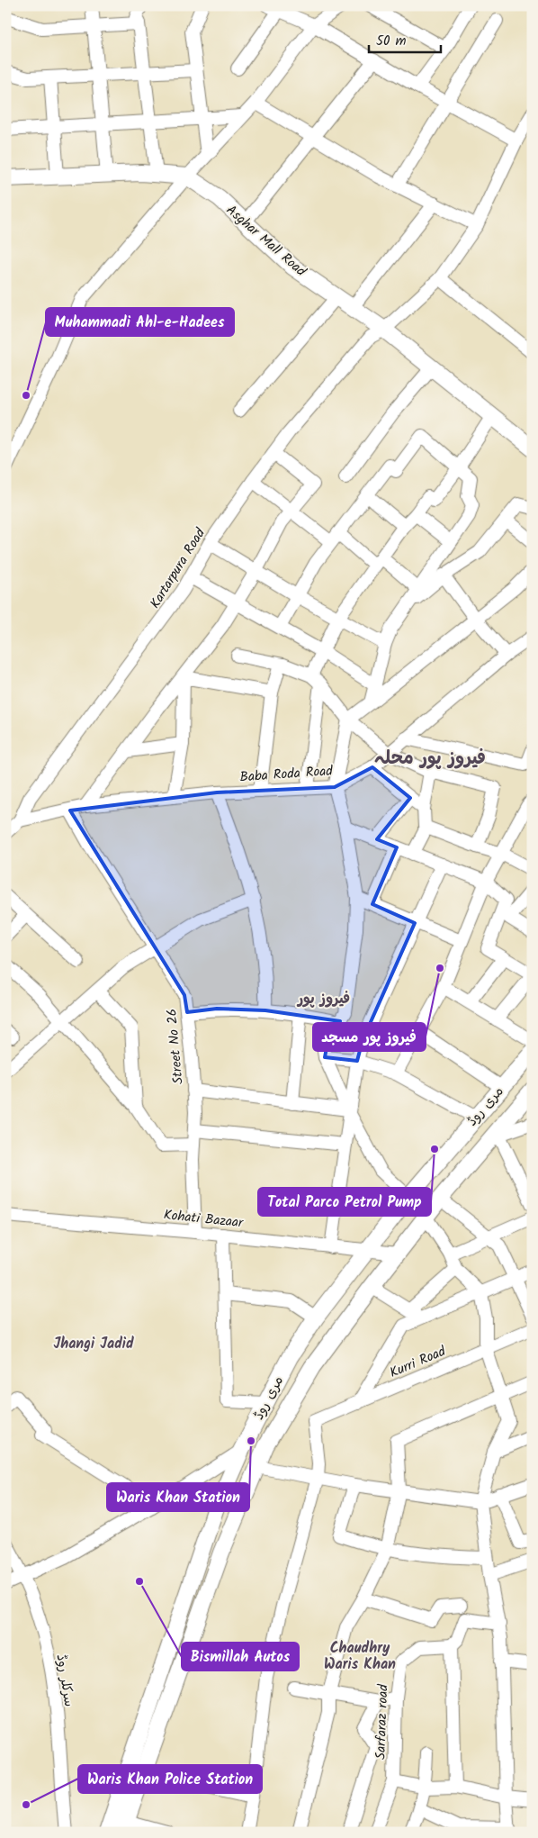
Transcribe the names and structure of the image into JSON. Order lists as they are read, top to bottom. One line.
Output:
{"streets":{"main road":["Asghar Mall Road","مری روڈ"],"street":["Kartarpura Road","Baba Roda Road","Street No 26","Kohati Bazaar","Kurri Road","سرکلر روڈ","Sarfaraz road"]},"crossings":[["Asghar Mall Road","Kartarpura Road"],["Kartarpura Road","Baba Roda Road"],["Baba Roda Road","Street No 26"],["Street No 26","Kohati Bazaar"],["مری روڈ","Kohati Bazaar"]],"districts":["فیروز پور محلہ","فیروز پور","Jhangi Jadid","Chaudhry Waris Khan"],"places":["Muhammadi Ahl-e-Hadees","فیروز پور مسجد","Total Parco Petrol Pump","Waris Khan Station","Bismillah Autos","Waris Khan Police Station"],"scale_bar":"50 m"}
